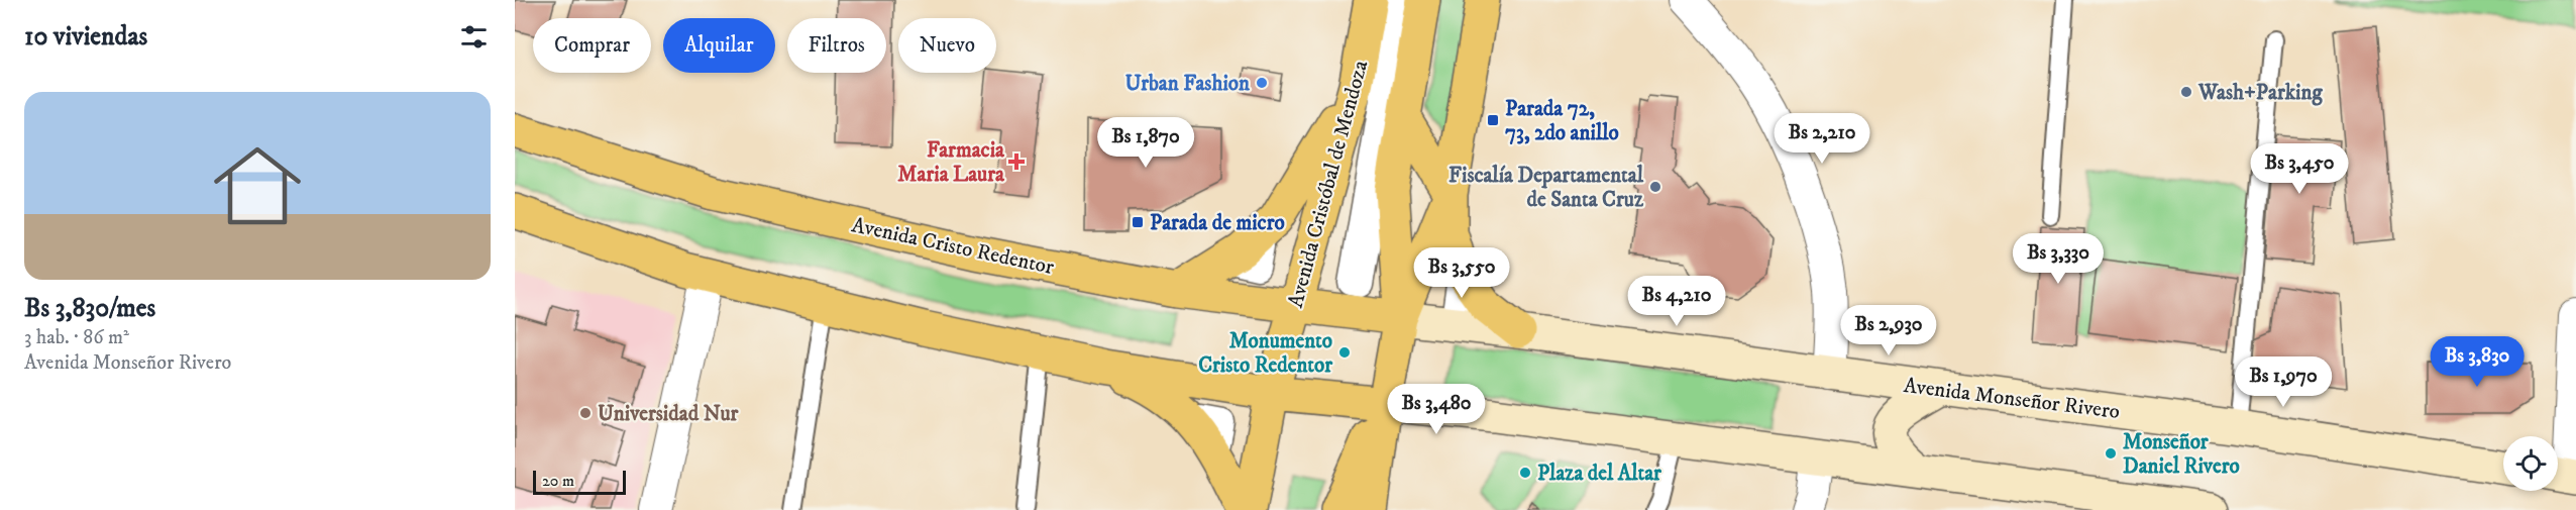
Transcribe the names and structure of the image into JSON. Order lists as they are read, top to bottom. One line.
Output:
{"streets":{"main road":["Avenida Cristóbal de Mendoza","Avenida Cristo Redentor","Avenida Monseñor Rivero"]},"crossings":[["Avenida Cristóbal de Mendoza","Avenida Cristo Redentor"],["Avenida Cristo Redentor","Avenida Monseñor Rivero"]],"places":{"other":["Urban Fashion","Wash+Parking","Fiscalía Departamental de Santa Cruz","Monumento Cristo Redentor","Universidad Nur","Monseñor Daniel Rivero","Plaza del Altar"],"transit":["Parada 72, 73, 2do anillo","Parada de micro"],"health":["Farmacia Maria Laura"]},"scale_bar":"20 m","page":{"heading":"10 viviendas","chip":["Comprar","Alquilar","Filtros","Nuevo"],"list":[{"name":"Bs 3,830/mes","note":"3 hab. · 86 m² · Avenida Monseñor Rivero"}],"price":["Bs 2,210","Bs 1,870","Bs 3,450","Bs 3,330","Bs 3,550","Bs 4,210","Bs 2,930","Bs 3,830","Bs 1,970","Bs 3,480"],"scale":"20 m"}}
